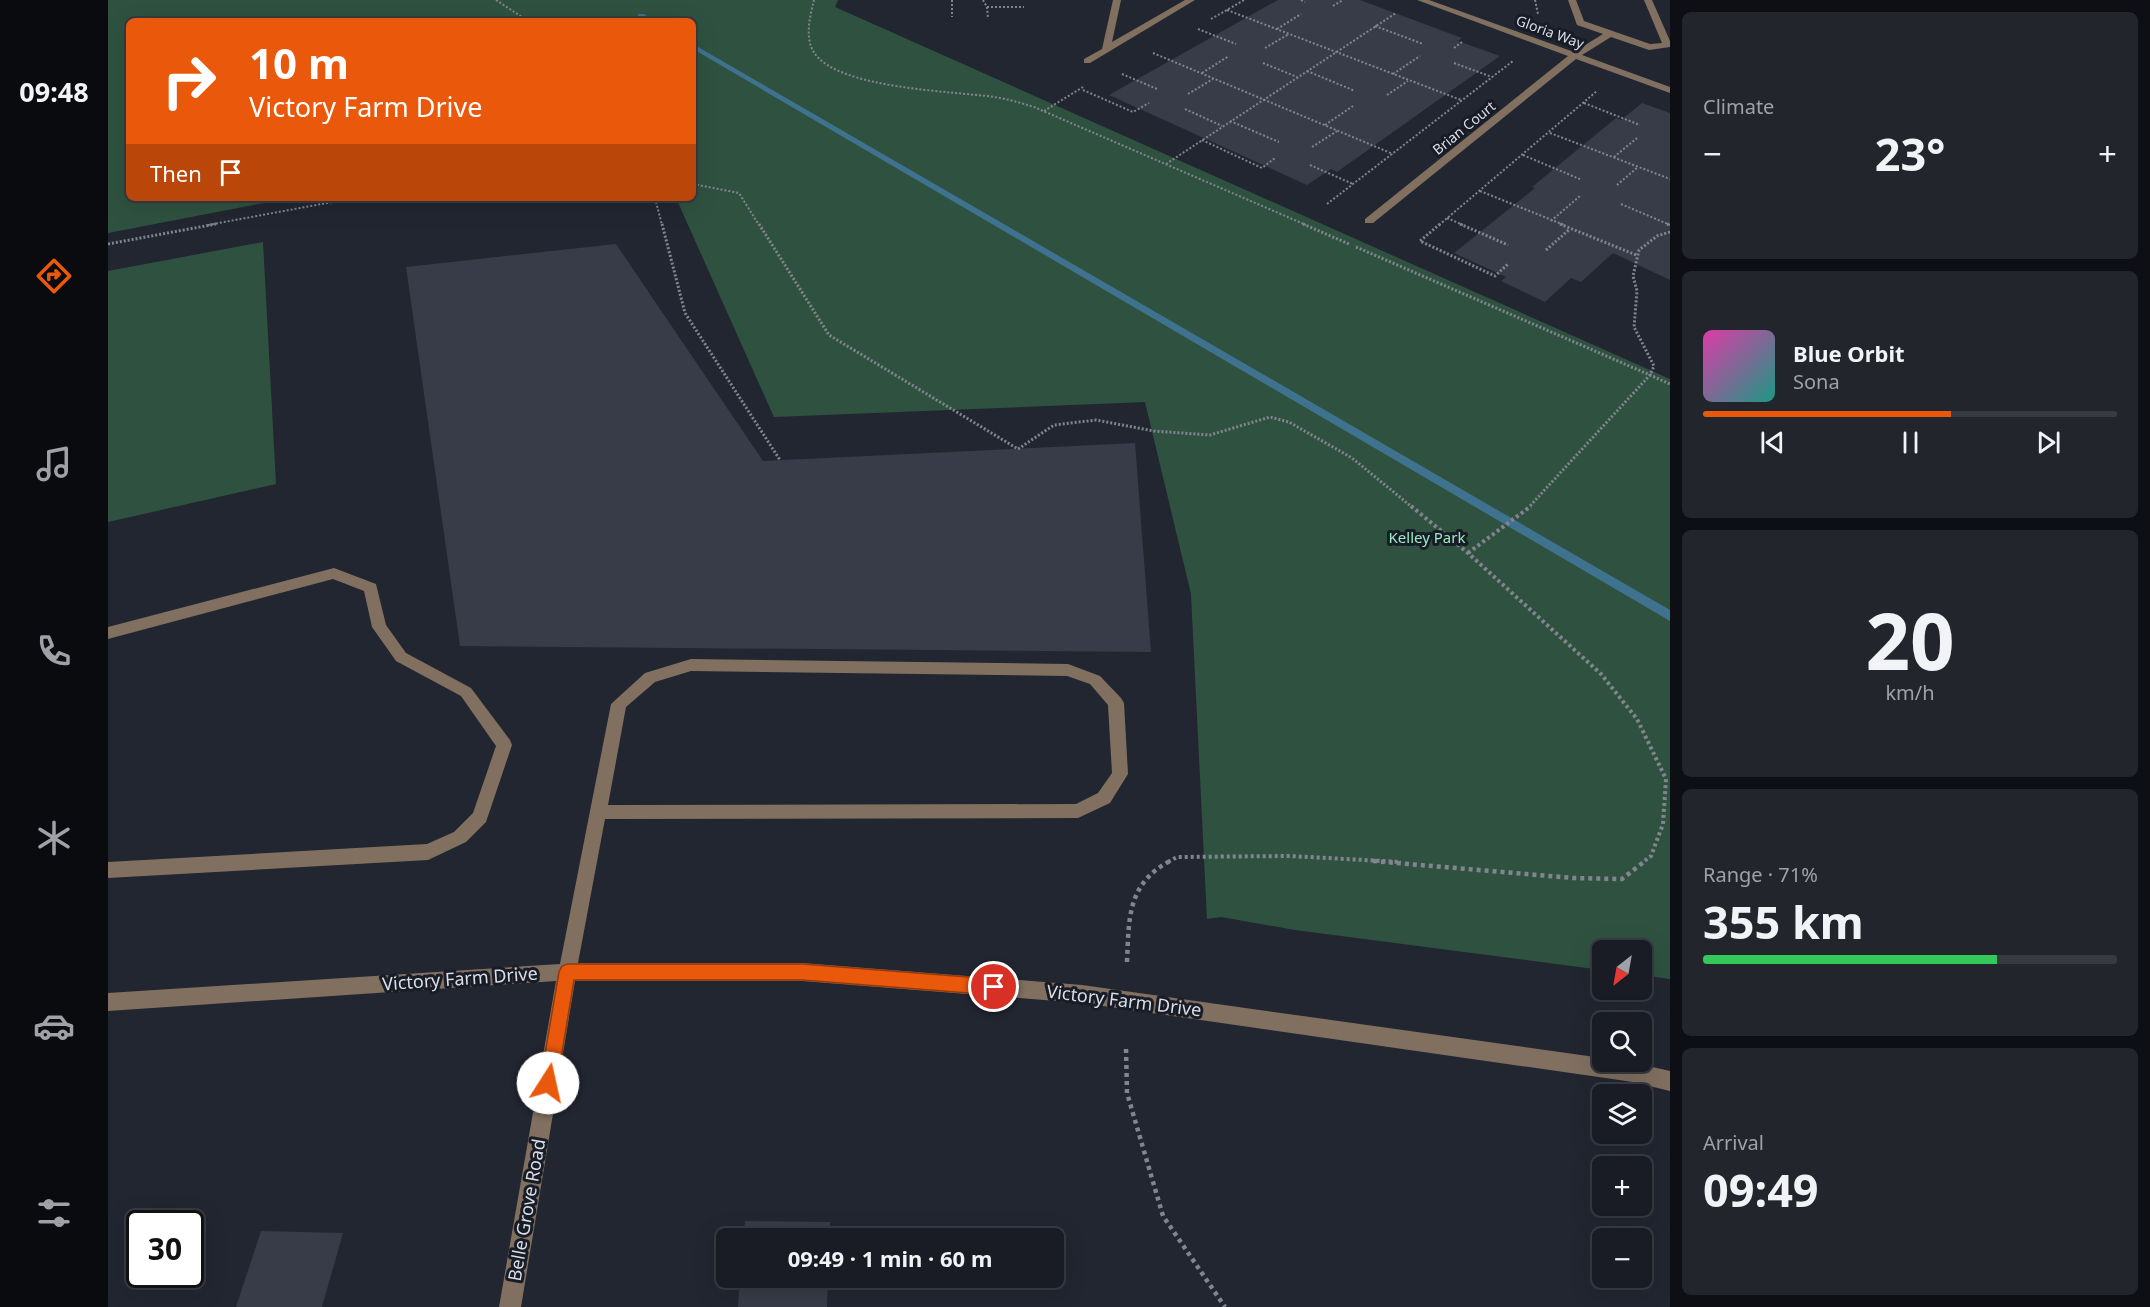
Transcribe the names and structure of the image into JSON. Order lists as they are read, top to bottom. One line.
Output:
{"streets":{"street":["Gloria Way","Brian Court","Victory Farm Drive","Belle Grove Road"]},"crossings":[["Gloria Way","Brian Court"],["Victory Farm Drive","Belle Grove Road"]],"parks":["Kelley Park"],"north":"bottom left","page":{"tabs":"09:48","tile":["Climate",["20","km/h"],["Range · 71%","355 km"],["Arrival","09:49"]],"turn":["10 m","Victory Farm Drive"],"heat":["−","23°","+"],"then":"Then","song":["Blue Orbit","Sona"],"map_buttons":["+","−"],"limit":"30","trip":"09:49 · 1 min · 60 m"}}
